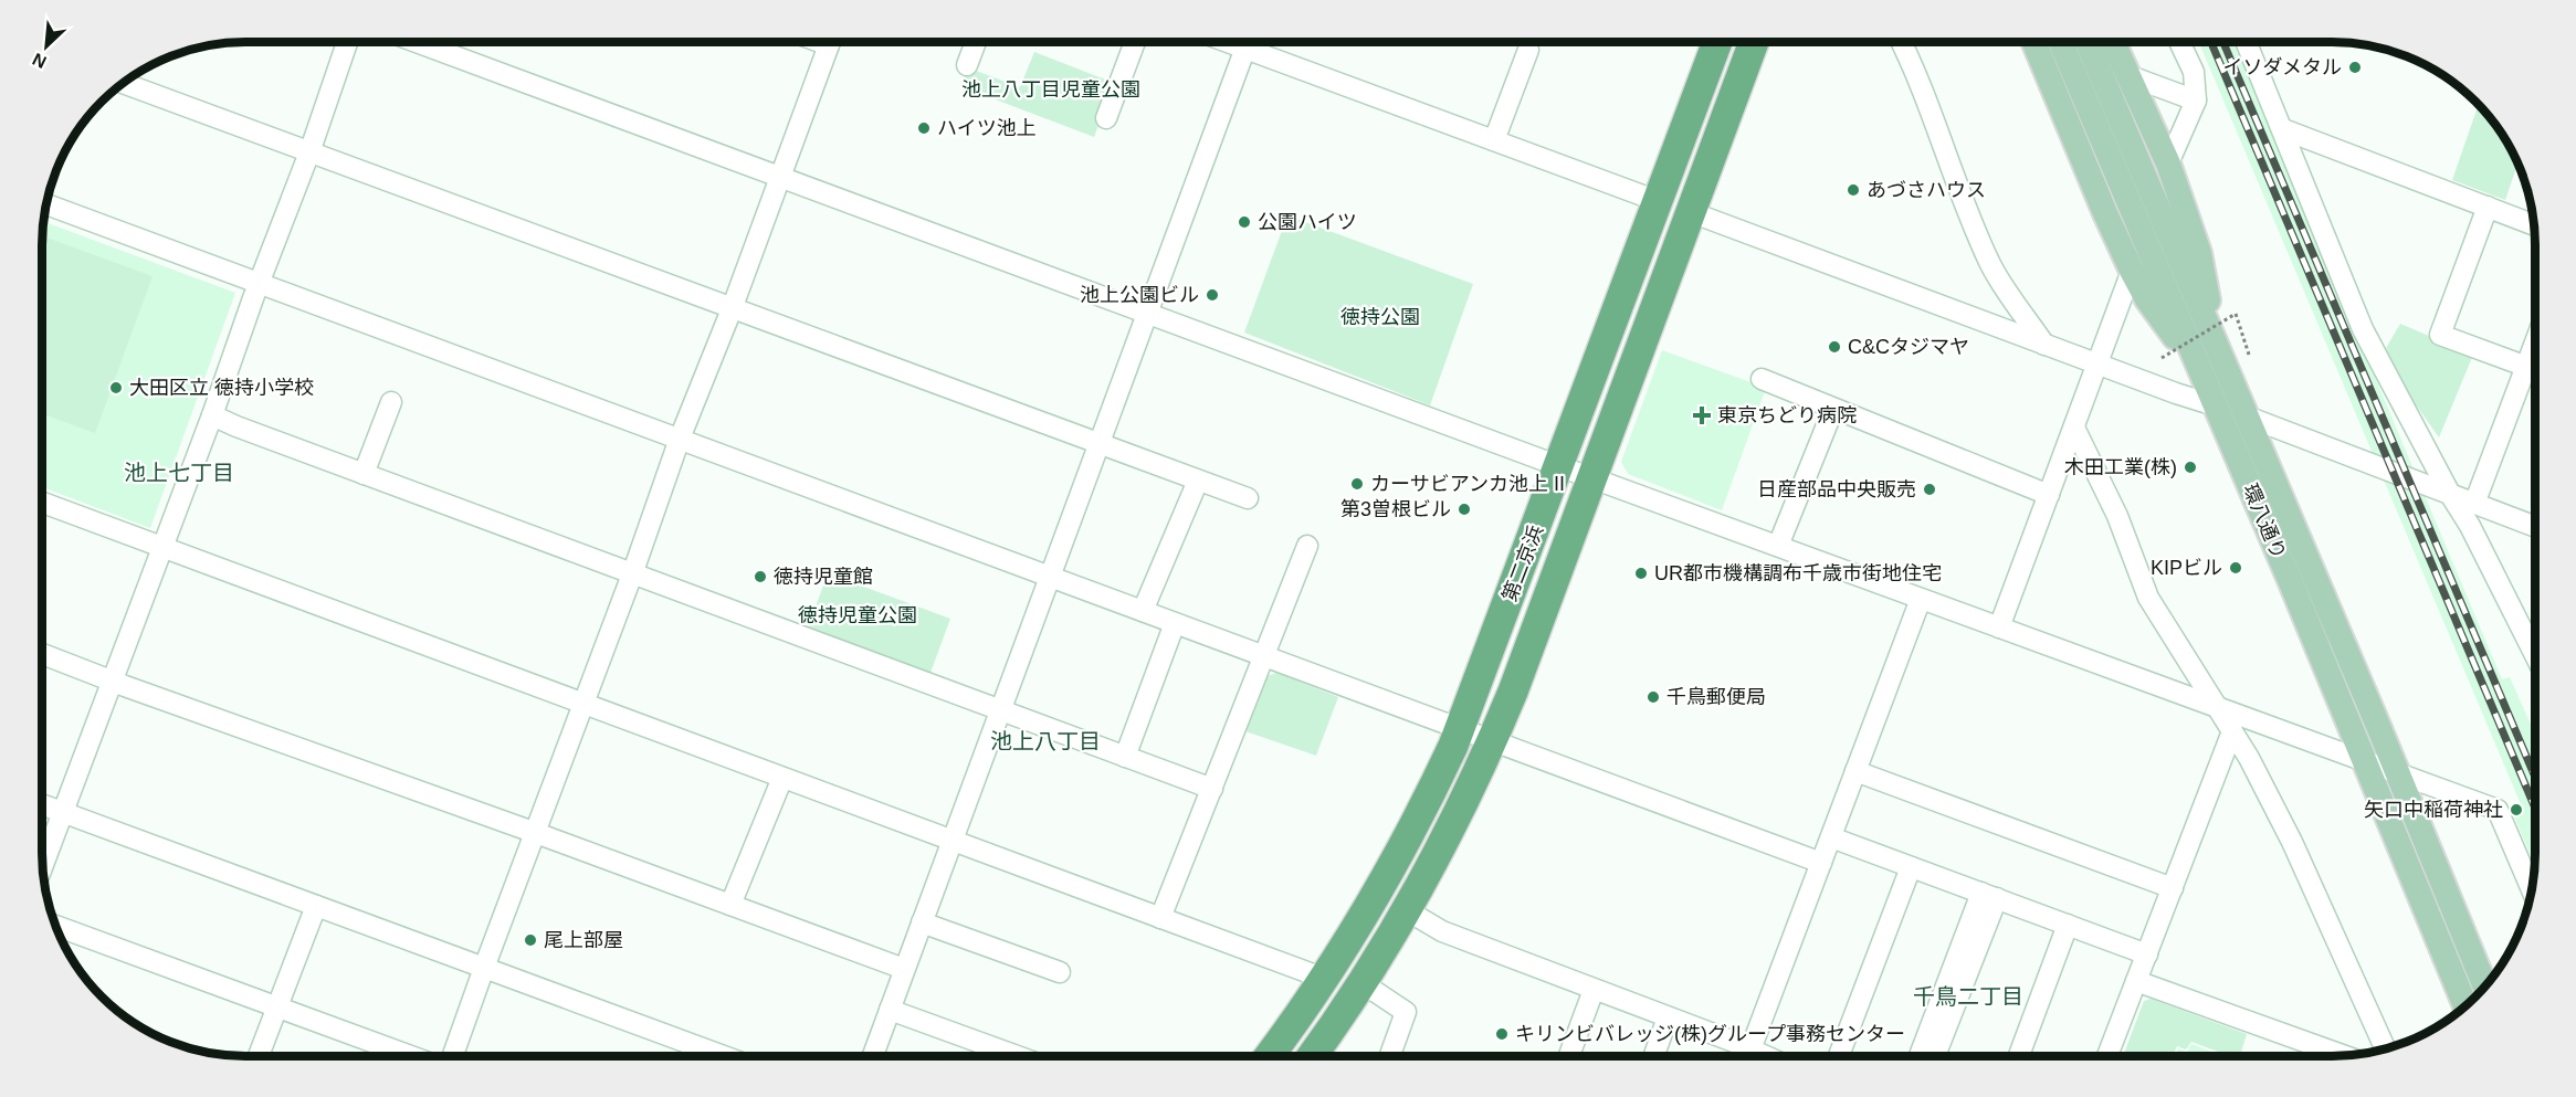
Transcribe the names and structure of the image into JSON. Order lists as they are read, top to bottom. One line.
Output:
{"streets":{"highway":["第二京浜"],"main road":["環八通り"]},"districts":["池上七丁目","池上八丁目","千鳥二丁目"],"parks":["池上八丁目児童公園","徳持公園","徳持児童公園"],"places":{"other":["イソダメタル","ハイツ池上","あづさハウス","公園ハイツ","池上公園ビル","C&Cタジマヤ","大田区立 徳持小学校","木田工業(株)","カーサビアンカ池上 II","日産部品中央販売","第3曽根ビル","KIPビル","UR都市機構調布千歳市街地住宅","徳持児童館","千鳥郵便局","矢口中稲荷神社","尾上部屋","キリンビバレッジ(株)グループ事務センター"],"health":["東京ちどり病院"]},"north":"bottom left"}
